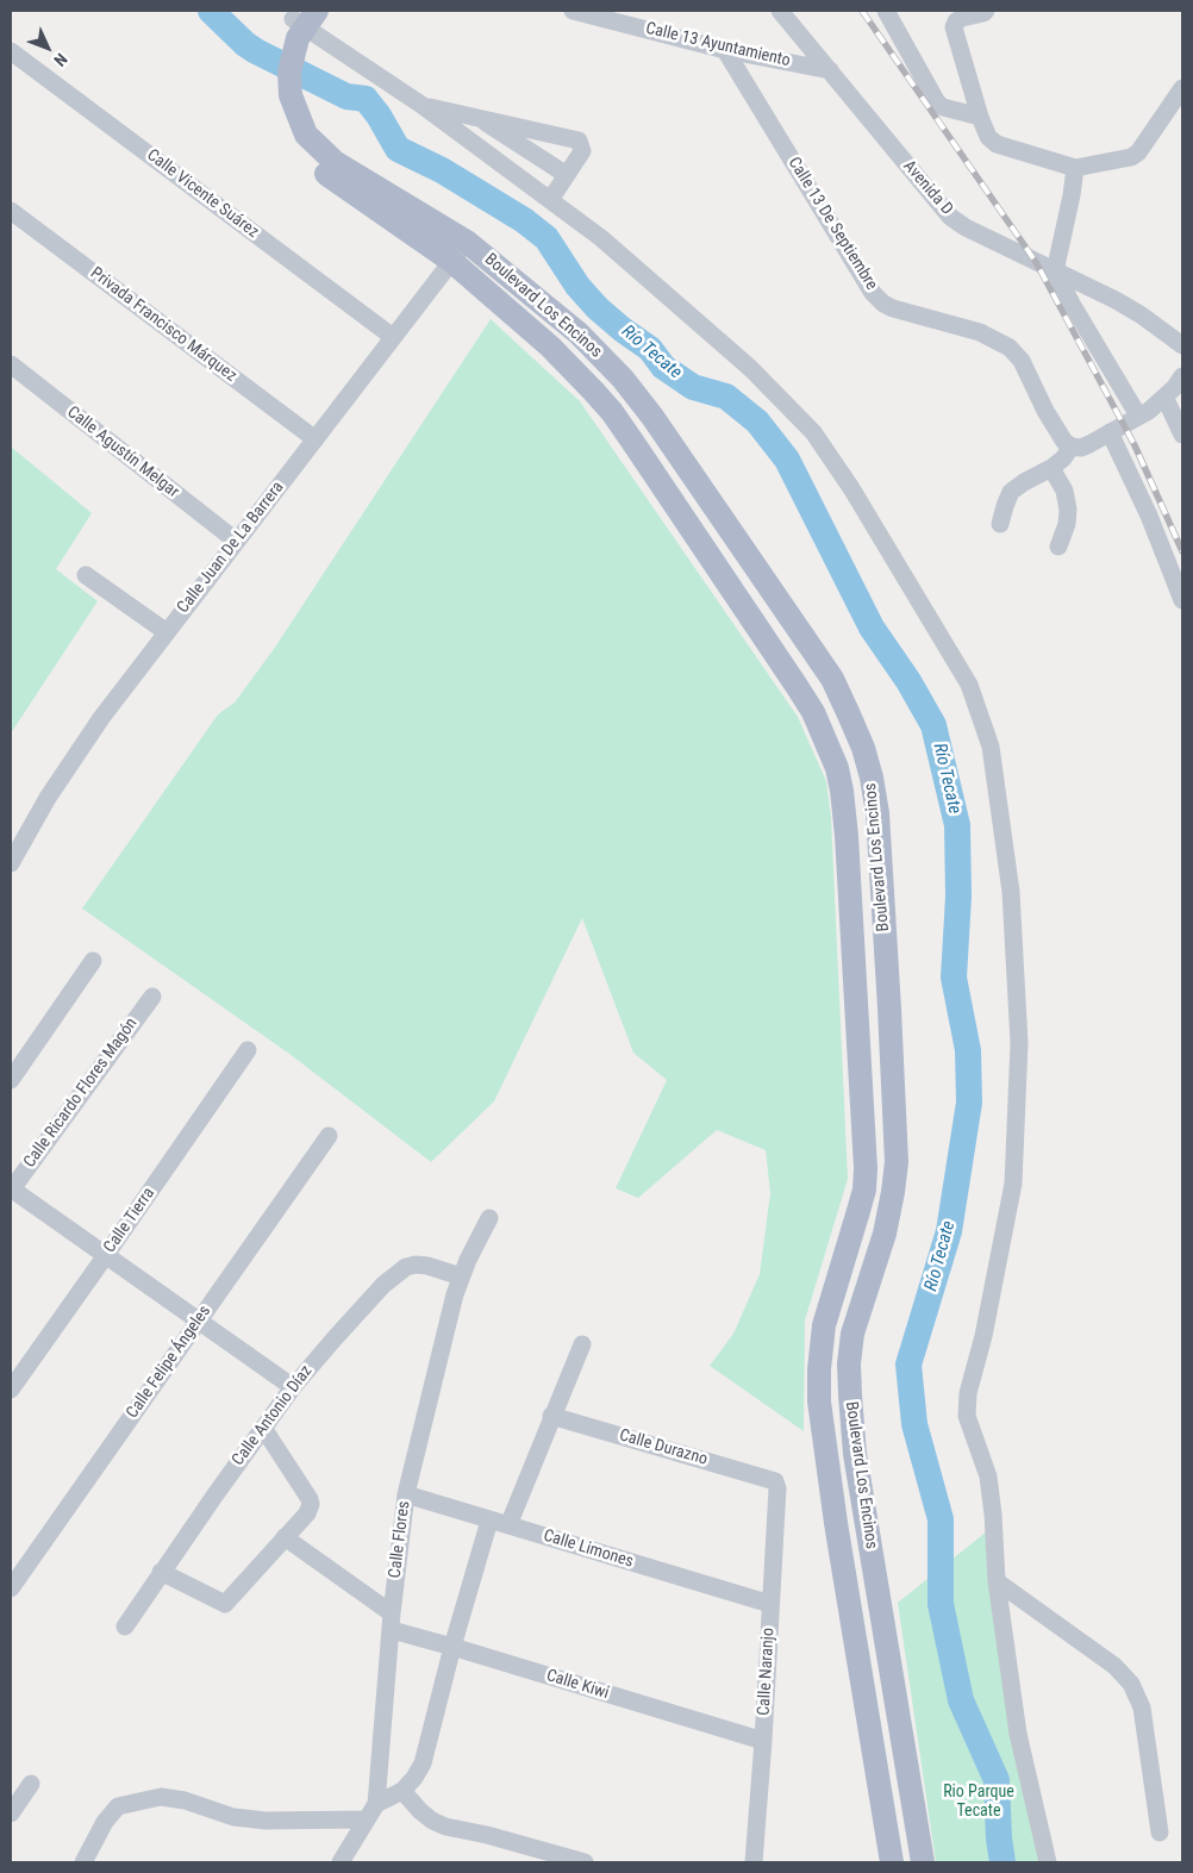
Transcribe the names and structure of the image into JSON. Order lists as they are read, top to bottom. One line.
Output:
{"streets":{"main road":["Boulevard Los Encinos"],"street":["Calle 13 Ayuntamiento","Avenida D","Calle Vicente Suárez","Calle 13 De Septiembre","Privada Francisco Márquez","Calle Agustín Melgar","Calle Juan De La Barrera","Calle Ricardo Flores Magón","Calle Tierra","Calle Felipe Ángeles","Calle Antonio Díaz","Calle Durazno","Calle Flores","Calle Limones","Calle Naranjo","Calle Kiwi"]},"crossings":[["Calle 13 Ayuntamiento","Avenida D"],["Calle 13 Ayuntamiento","Calle 13 De Septiembre"],["Calle Vicente Suárez","Calle Juan De La Barrera"],["Boulevard Los Encinos","Calle Juan De La Barrera"],["Privada Francisco Márquez","Calle Juan De La Barrera"],["Calle Agustín Melgar","Calle Juan De La Barrera"],["Calle Antonio Díaz","Calle Flores"],["Calle Durazno","Calle Naranjo"],["Calle Flores","Calle Limones"],["Calle Flores","Calle Kiwi"],["Calle Limones","Calle Naranjo"],["Calle Naranjo","Calle Kiwi"]],"water":["Río Tecate"],"parks":["Rio Parque Tecate"],"north":"bottom right"}
